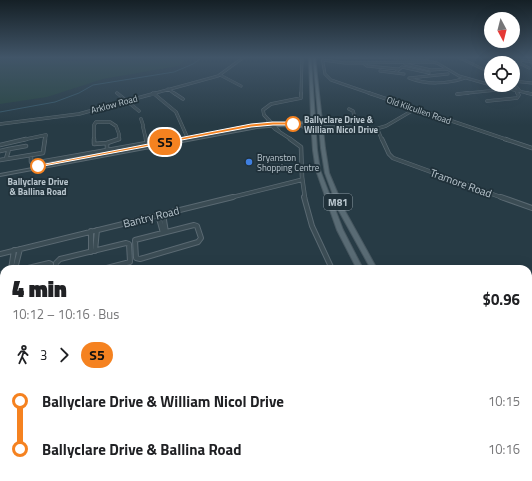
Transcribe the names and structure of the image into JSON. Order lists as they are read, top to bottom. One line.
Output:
{"streets":{"main road":["M81"],"street":["Arklow Road","Old Kilcullen Road","Tramore Road","Bantry Road"]},"places":["Ballyclare Drive & William Nicol Drive","Bryanston Shopping Centre","Ballyclare Drive & Ballina Road"],"lines":["bus line S5"],"north":"bottom","page":{"on_map":"S5","heading":["4 min","10:12 – 10:16 · Bus","$0.96"],"legs":["3","S5"],"list":[{"name":"Ballyclare Drive & William Nicol Drive","value":"10:15"},{"name":"Ballyclare Drive & Ballina Road","value":"10:16"}]}}
